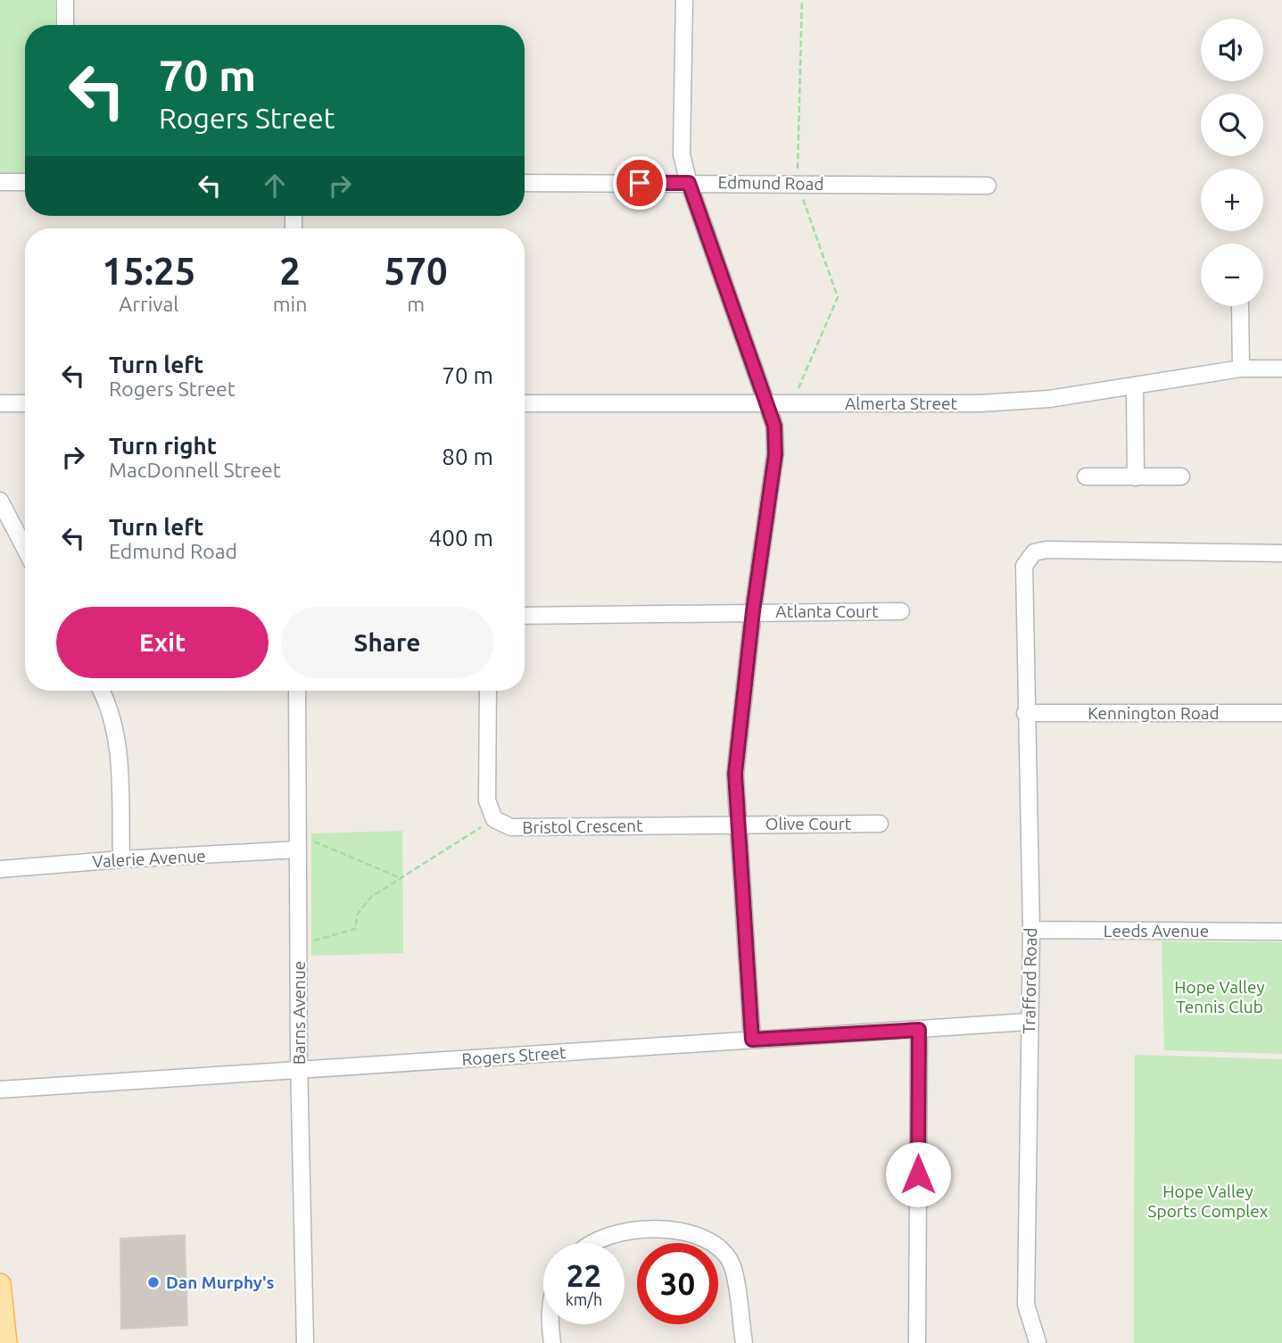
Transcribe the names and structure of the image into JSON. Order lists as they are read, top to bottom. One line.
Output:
{"streets":{"street":["Edmund Road","Almerta Street","Atlanta Court","Kennington Road","Olive Court","Bristol Crescent","Valerie Avenue","Leeds Avenue","Trafford Road","Barns Avenue","Rogers Street"]},"crossings":[["Kennington Road","Trafford Road"],["Olive Court","Bristol Crescent"],["Valerie Avenue","Barns Avenue"],["Leeds Avenue","Trafford Road"],["Trafford Road","Rogers Street"],["Barns Avenue","Rogers Street"]],"parks":["Hope Valley Tennis Club","Hope Valley Sports Complex"],"places":["Dan Murphy's"],"page":{"map_buttons":["+","−"],"turn":["70 m","Rogers Street"],"eta":["15:25","Arrival","2","min","570","m"],"list":[{"name":"Turn left","note":"Rogers Street","value":"70 m"},{"name":"Turn right","note":"MacDonnell Street","value":"80 m"},{"name":"Turn left","note":"Edmund Road","value":"400 m"}],"buttons":["Exit","Share"],"speed":"22 km/h","limit":"30"}}
